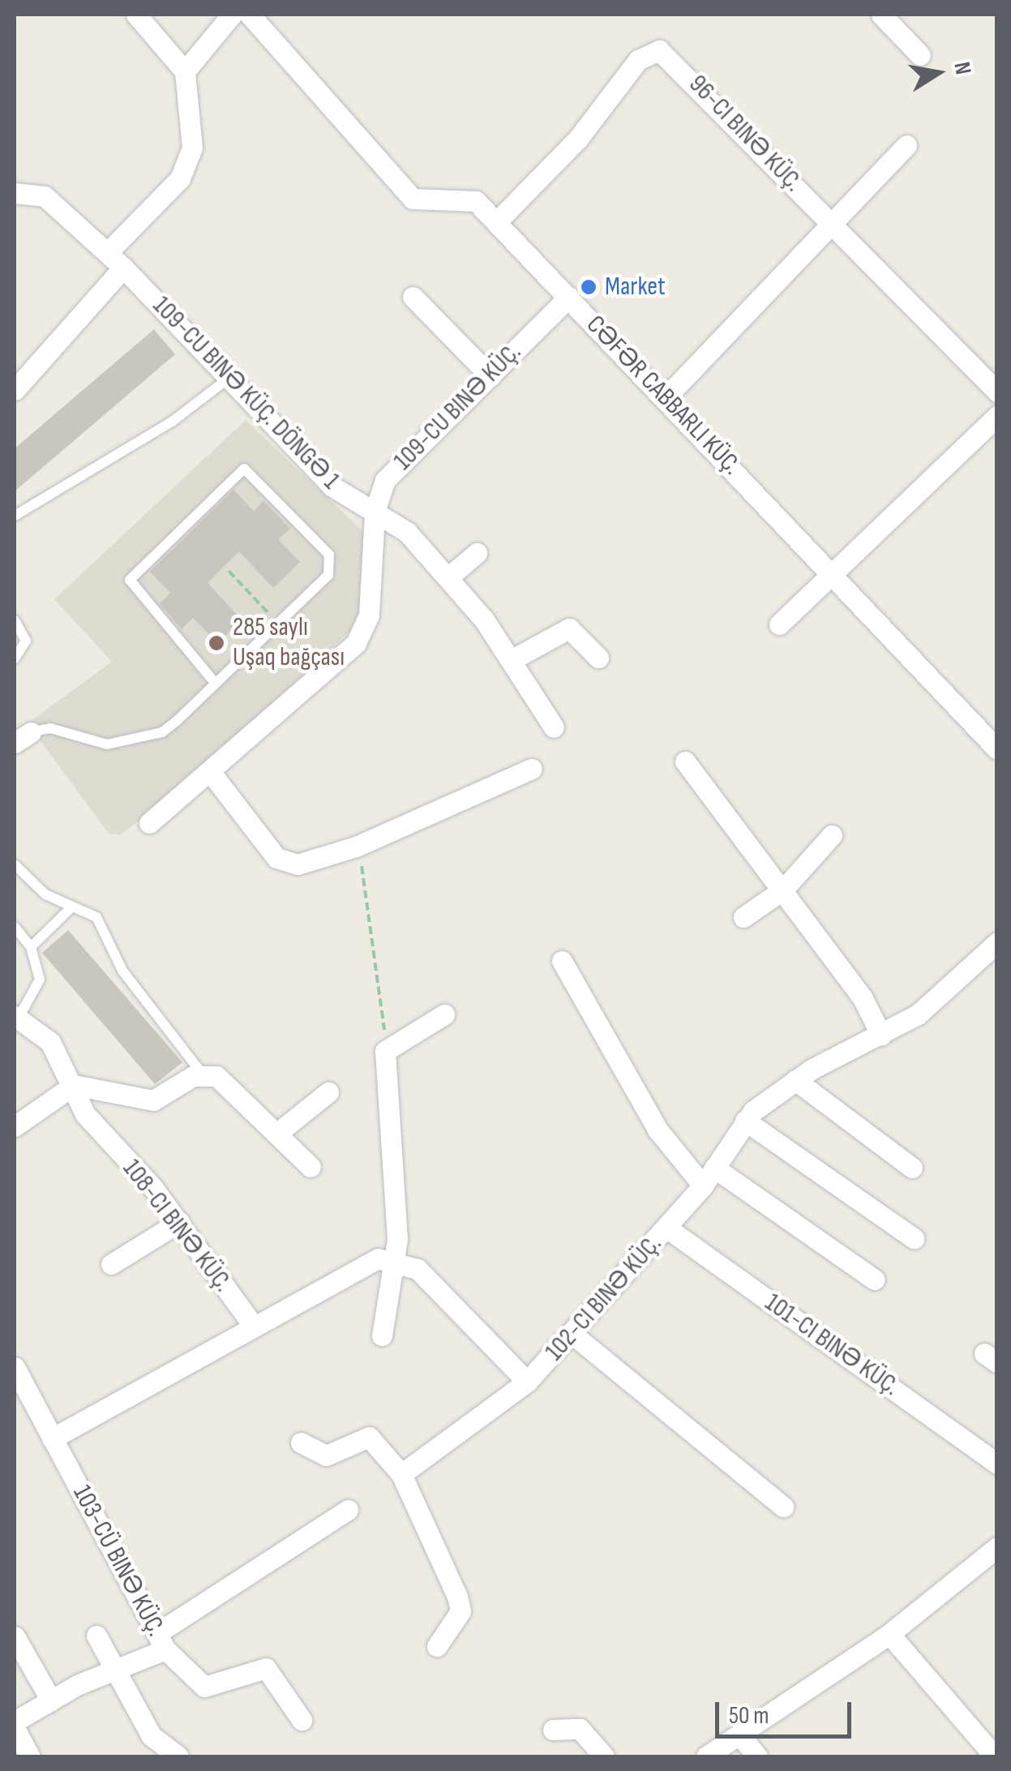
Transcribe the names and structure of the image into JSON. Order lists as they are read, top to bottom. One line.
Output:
{"streets":{"street":["109-CU BINƏ KÜÇ. DÖNGƏ 1","109-CU BINƏ KÜÇ.","108-CI BINƏ KÜÇ.","102-CI BINƏ KÜÇ.","101-CI BINƏ KÜÇ.","103-CÜ BINƏ KÜÇ."]},"crossings":[["109-CU BINƏ KÜÇ. DÖNGƏ 1","109-CU BINƏ KÜÇ."],["102-CI BINƏ KÜÇ.","101-CI BINƏ KÜÇ."]],"places":["Market","285 saylı Uşaq bağçası"],"scale_bar":"50 m","north":"right"}
